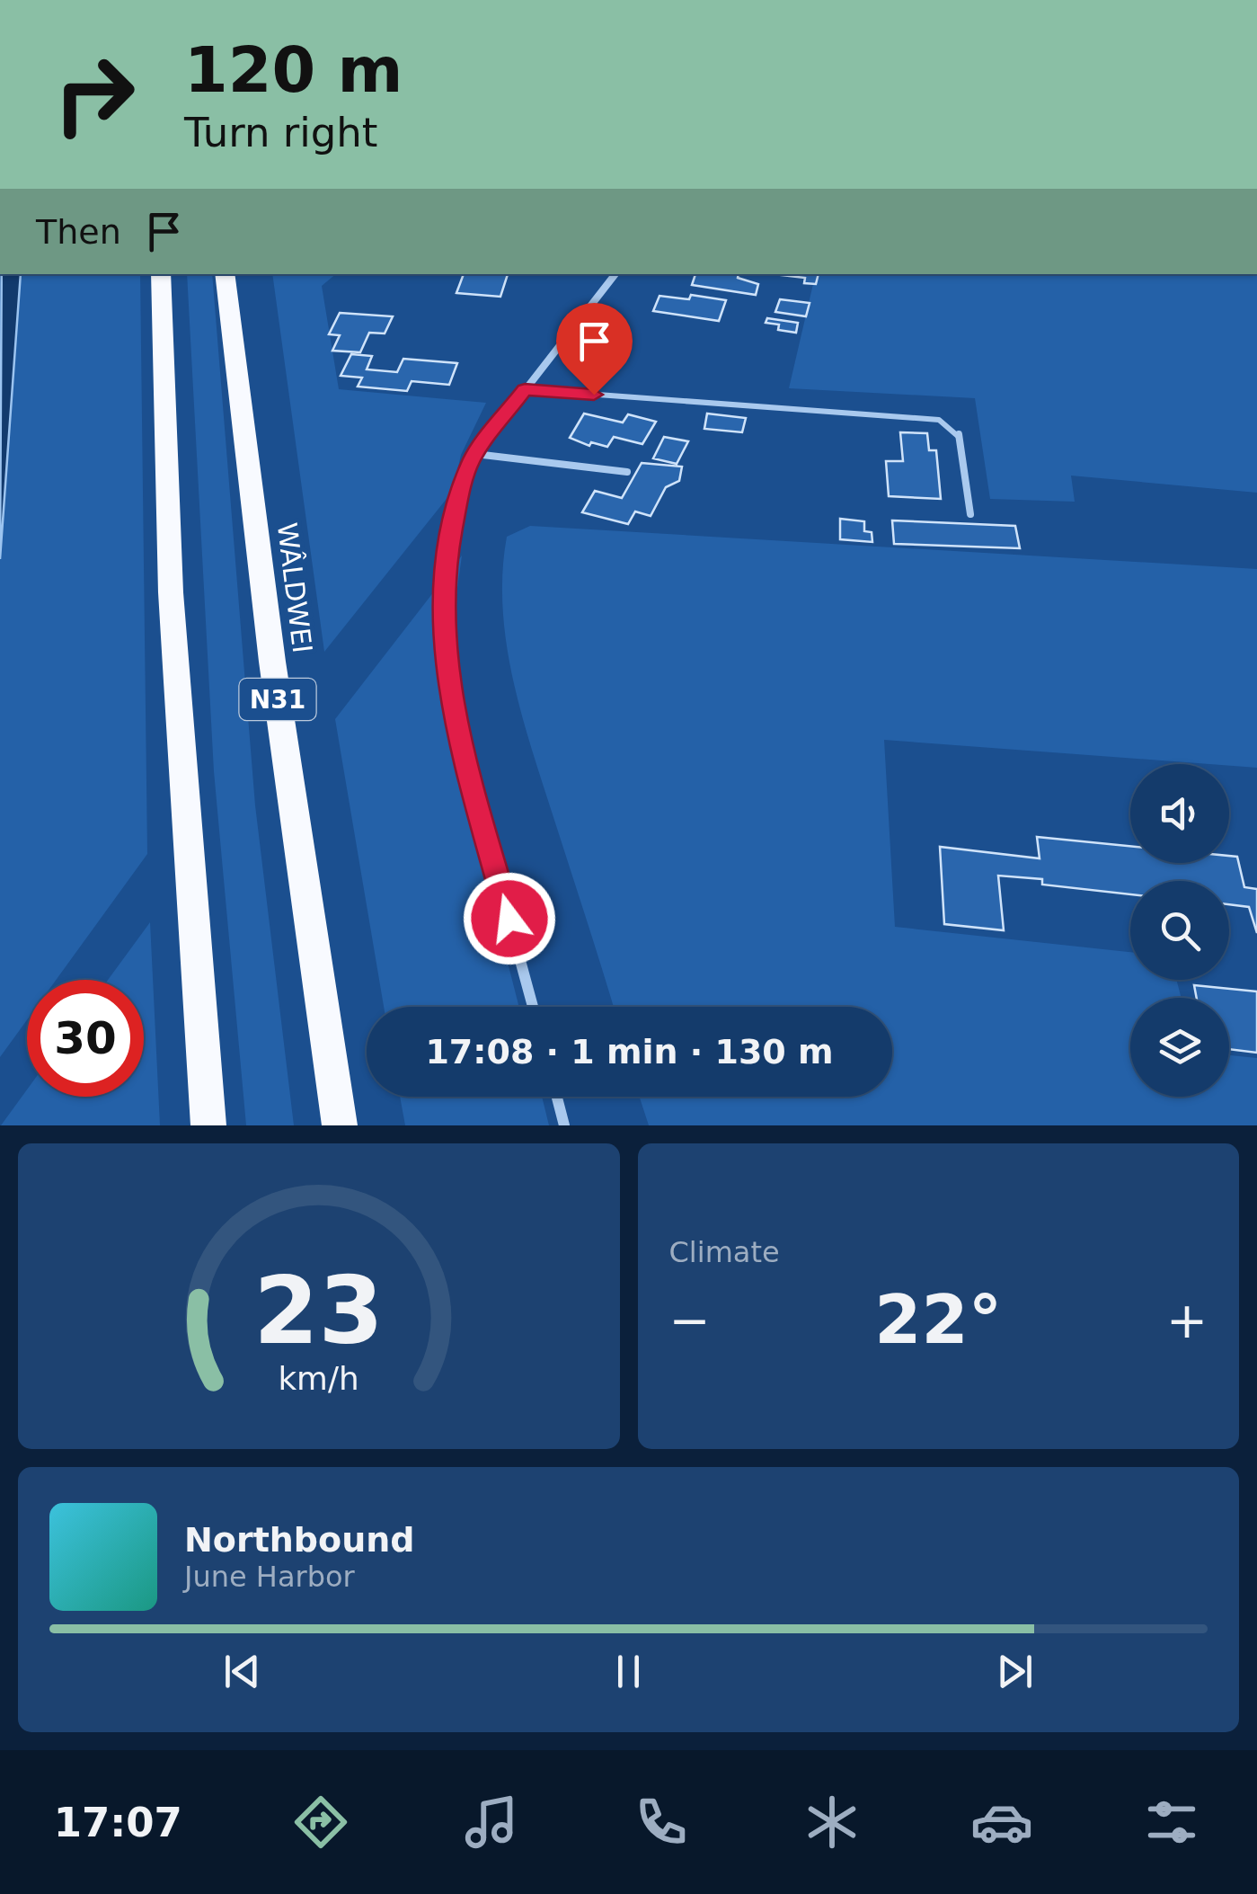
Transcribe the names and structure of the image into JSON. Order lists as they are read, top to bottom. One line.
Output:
{"streets":{"highway":["WÂLDWEI","N31"]},"page":{"turn":["120 m","Turn right"],"then":"Then","limit":"30","trip":"17:08 · 1 min · 130 m","tile":"Climate","heat":["−","22°","+"],"song":["Northbound","June Harbor"],"tabs":"17:07","gauge":["23","km/h"]}}
